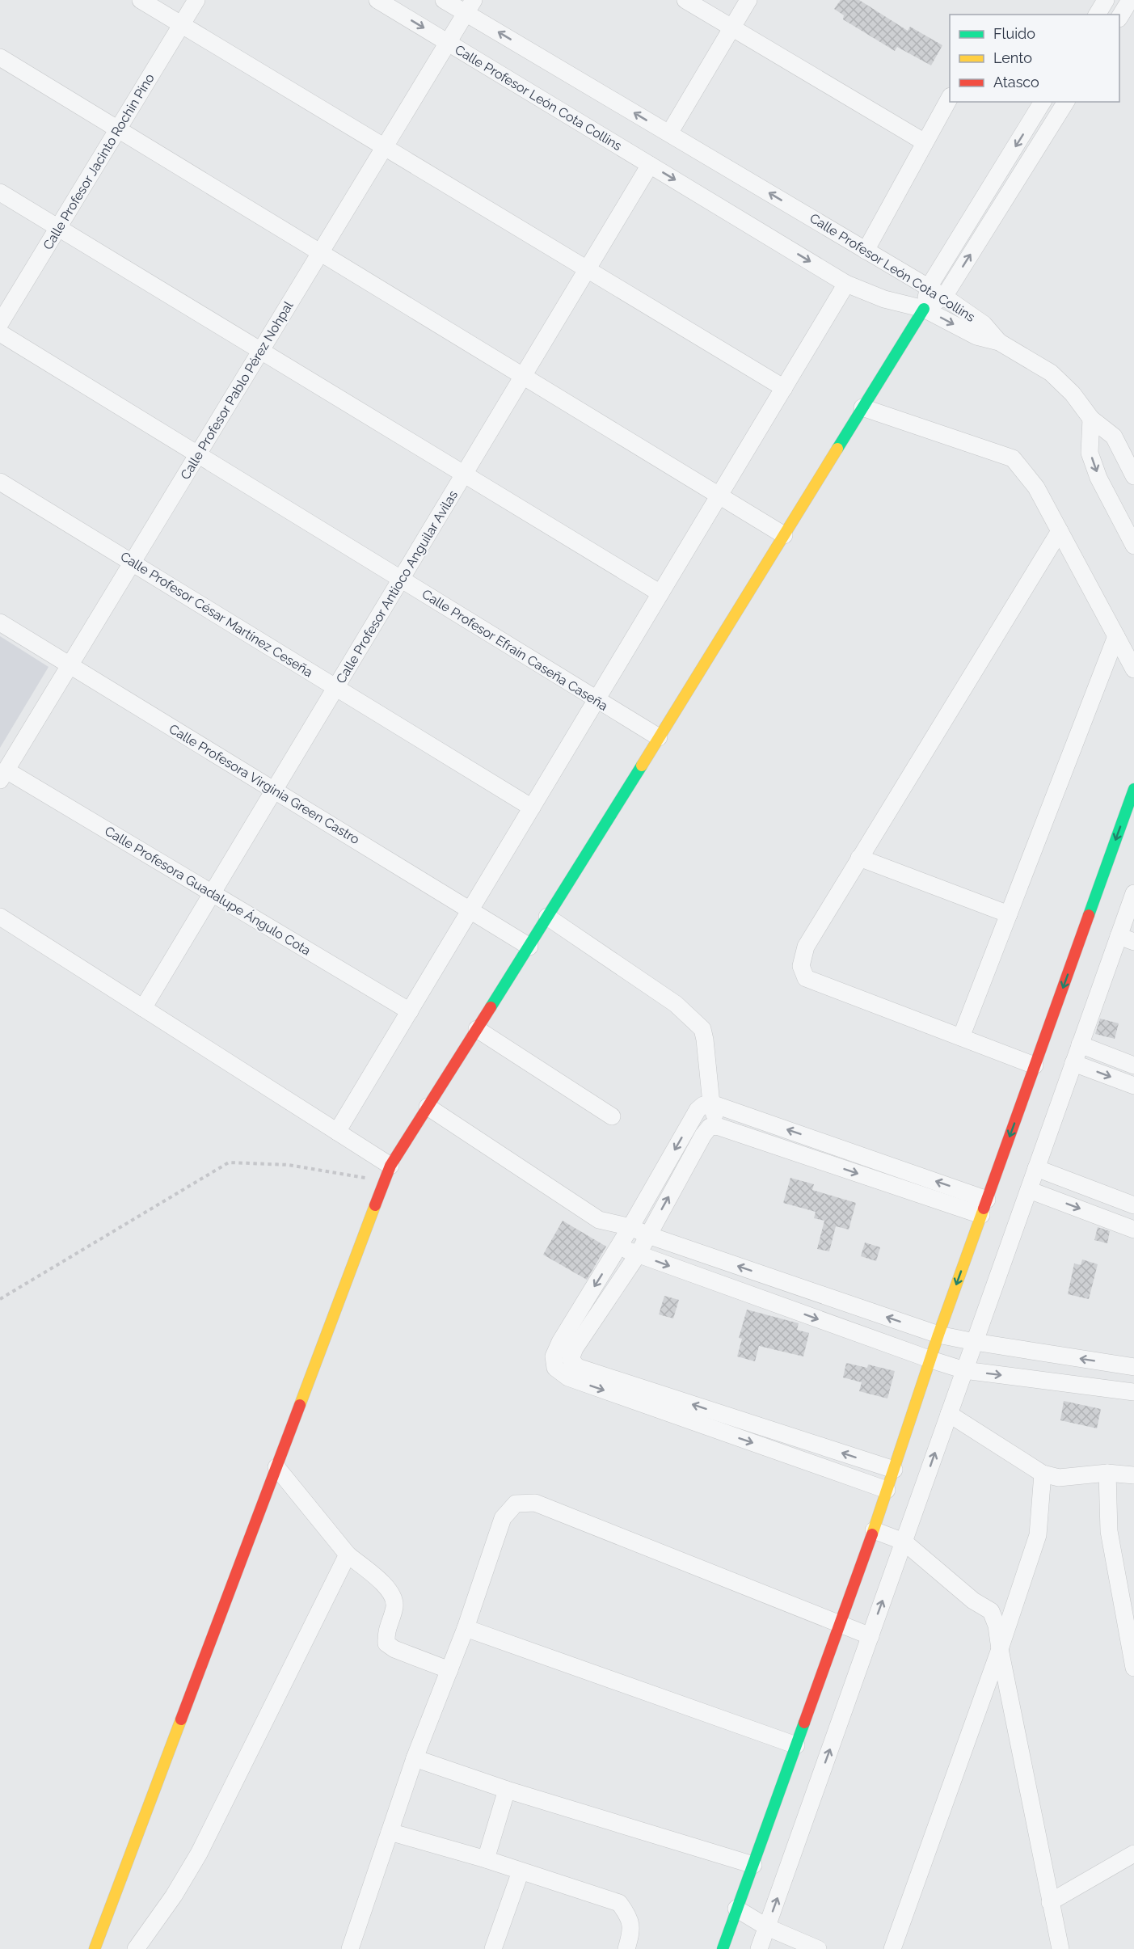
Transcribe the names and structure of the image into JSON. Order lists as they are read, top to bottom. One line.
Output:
{"streets":{"street":["Calle Profesor León Cota Collins","Calle Profesor Jacinto Rochin Pino","Calle Profesor Pablo Pérez Nohpal","Calle Profesor Antioco Anguilar Avilas","Calle Profesor César Martínez Ceseña","Calle Profesor Efrain Caseña Caseña","Calle Profesora Virginia Green Castro","Calle Profesora Guadalupe Ángulo Cota"]},"crossings":[["Calle Profesor León Cota Collins","Calle Profesor Pablo Pérez Nohpal"],["Calle Profesor León Cota Collins","Calle Profesor Antioco Anguilar Avilas"],["Calle Profesor Pablo Pérez Nohpal","Calle Profesor César Martínez Ceseña"],["Calle Profesor Pablo Pérez Nohpal","Calle Profesor Efrain Caseña Caseña"],["Calle Profesor Pablo Pérez Nohpal","Calle Profesora Virginia Green Castro"],["Calle Profesor Pablo Pérez Nohpal","Calle Profesora Guadalupe Ángulo Cota"],["Calle Profesor Antioco Anguilar Avilas","Calle Profesor César Martínez Ceseña"],["Calle Profesor Antioco Anguilar Avilas","Calle Profesor Efrain Caseña Caseña"],["Calle Profesor Antioco Anguilar Avilas","Calle Profesora Virginia Green Castro"],["Calle Profesor Antioco Anguilar Avilas","Calle Profesora Guadalupe Ángulo Cota"]],"legend":["Fluido","Lento","Atasco"]}
